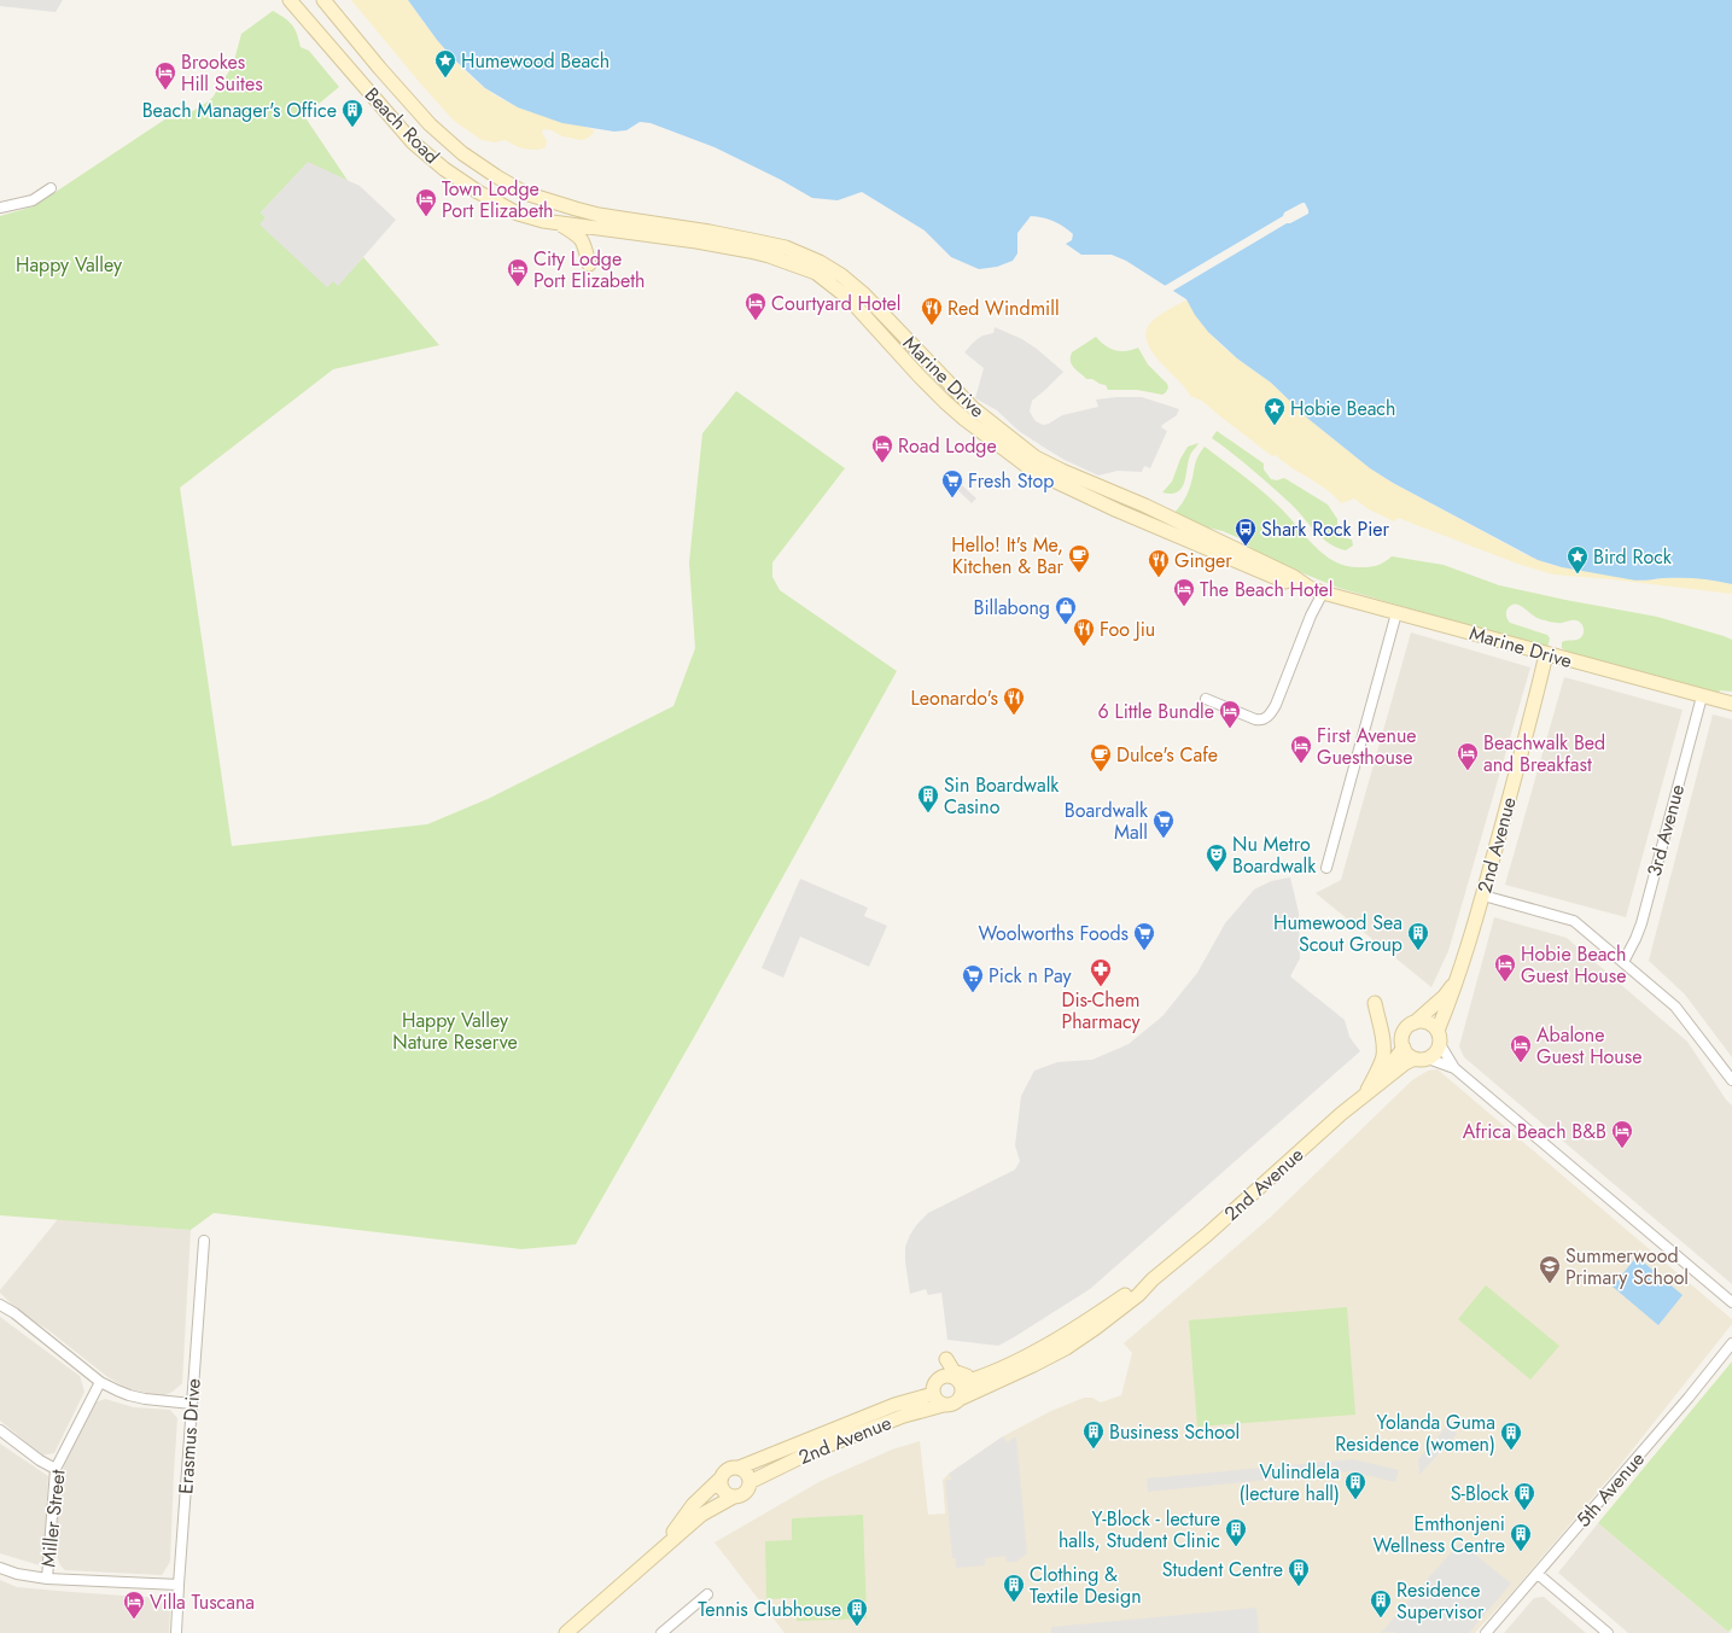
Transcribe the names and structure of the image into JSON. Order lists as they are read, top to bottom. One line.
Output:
{"streets":{"main road":["Beach Road","Marine Drive","2nd Avenue"],"street":["3rd Avenue","Erasmus Drive","5th Avenue","Miller Street"]},"crossings":[["Beach Road","Marine Drive"],["Marine Drive","3rd Avenue"],["Marine Drive","2nd Avenue"]],"parks":["Happy Valley","Happy Valley Nature Reserve"],"places":{"place":["Humewood Beach","Hobie Beach","Bird Rock"],"hotel":["Brookes Hill Suites","Town Lodge Port Elizabeth","City Lodge Port Elizabeth","Courtyard Hotel","Road Lodge","The Beach Hotel","6 Little Bundle","First Avenue Guesthouse","Beachwalk Bed and Breakfast","Hobie Beach Guest House","Abalone Guest House","Africa Beach B&B","Villa Tuscana"],"building":["Beach Manager's Office","Sin Boardwalk Casino","Humewood Sea Scout Group","Business School","Yolanda Guma Residence (women)","Vulindlela (lecture hall)","S-Block","Y-Block - lecture halls, Student Clinic","Emthonjeni Wellness Centre","Student Centre","Clothing & Textile Design","Residence Supervisor","Tennis Clubhouse"],"restaurant":["Red Windmill","Ginger","Foo Jiu","Leonardo's"],"supermarket":["Fresh Stop","Boardwalk Mall","Woolworths Foods","Pick n Pay"],"bus stop":["Shark Rock Pier"],"cafe":["Hello! It's Me, Kitchen & Bar","Dulce's Cafe"],"shop":["Billabong"],"theatre":["Nu Metro Boardwalk"],"pharmacy":["Dis-Chem Pharmacy"],"school or university":["Summerwood Primary School"]}}
